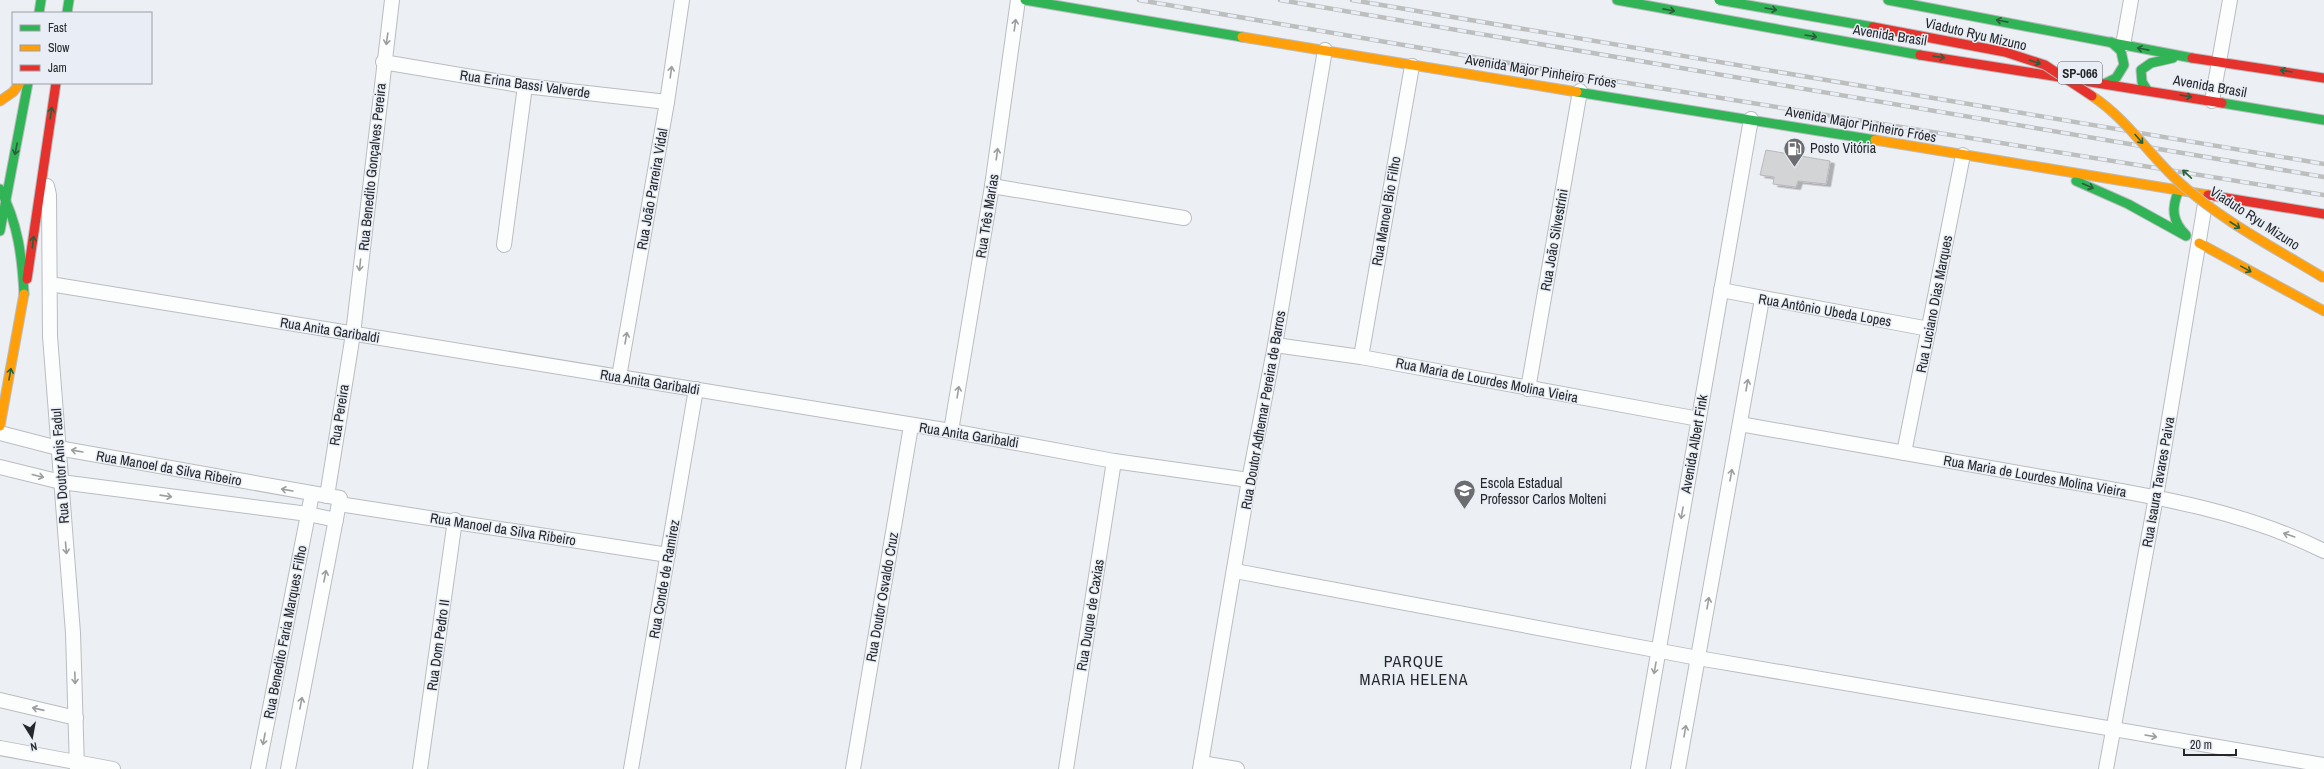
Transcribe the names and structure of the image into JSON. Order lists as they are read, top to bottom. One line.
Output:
{"streets":{"main road":["Viaduto Ryu Mizuno","Avenida Brasil","Avenida Major Pinheiro Fróes","SP-066"],"street":["Rua Erina Bassi Valverde","Rua Benedito Gonçalves Pereira","Rua João Parreira Vidal","Rua Manoel Bio Filho","Rua Três Marias","Rua João Silvestrini","Rua Luciano Dias Marques","Rua Antônio Ubeda Lopes","Rua Anita Garibaldi","Rua Maria de Lourdes Molina Vieira","Rua Doutor Adhemar Pereira de Barros","Rua Pereira","Avenida Albert Fink","Rua Doutor Anis Fadul","Rua Manoel da Silva Ribeiro","Rua Isaura Tavares Paiva","Rua Conde de Ramirez","Rua Doutor Osvaldo Cruz","Rua Duque de Caxias","Rua Benedito Faria Marques Filho","Rua Dom Pedro II"]},"crossings":[["Viaduto Ryu Mizuno","Avenida Major Pinheiro Fróes"],["Viaduto Ryu Mizuno","Rua Isaura Tavares Paiva"],["Avenida Major Pinheiro Fróes","Rua Manoel Bio Filho"],["Avenida Major Pinheiro Fróes","Rua João Silvestrini"],["Avenida Major Pinheiro Fróes","Rua Luciano Dias Marques"],["Avenida Major Pinheiro Fróes","Rua Doutor Adhemar Pereira de Barros"],["Avenida Major Pinheiro Fróes","Avenida Albert Fink"],["Avenida Major Pinheiro Fróes","Rua Isaura Tavares Paiva"],["Rua Erina Bassi Valverde","Rua Benedito Gonçalves Pereira"],["Rua Erina Bassi Valverde","Rua João Parreira Vidal"],["Rua Benedito Gonçalves Pereira","Rua Anita Garibaldi"],["Rua Benedito Gonçalves Pereira","Rua Pereira"],["Rua João Parreira Vidal","Rua Anita Garibaldi"],["Rua Manoel Bio Filho","Rua Maria de Lourdes Molina Vieira"],["Rua Três Marias","Rua Anita Garibaldi"],["Rua João Silvestrini","Rua Maria de Lourdes Molina Vieira"],["Rua Luciano Dias Marques","Rua Antônio Ubeda Lopes"],["Rua Luciano Dias Marques","Rua Maria de Lourdes Molina Vieira"],["Rua Antônio Ubeda Lopes","Avenida Albert Fink"],["Rua Anita Garibaldi","Rua Doutor Adhemar Pereira de Barros"],["Rua Anita Garibaldi","Rua Pereira"],["Rua Anita Garibaldi","Rua Doutor Anis Fadul"],["Rua Anita Garibaldi","Rua Conde de Ramirez"],["Rua Anita Garibaldi","Rua Doutor Osvaldo Cruz"],["Rua Anita Garibaldi","Rua Duque de Caxias"],["Rua Maria de Lourdes Molina Vieira","Rua Doutor Adhemar Pereira de Barros"],["Rua Maria de Lourdes Molina Vieira","Avenida Albert Fink"],["Rua Maria de Lourdes Molina Vieira","Rua Isaura Tavares Paiva"],["Rua Pereira","Rua Manoel da Silva Ribeiro"],["Rua Pereira","Rua Benedito Faria Marques Filho"],["Rua Doutor Anis Fadul","Rua Manoel da Silva Ribeiro"],["Rua Manoel da Silva Ribeiro","Rua Conde de Ramirez"],["Rua Manoel da Silva Ribeiro","Rua Benedito Faria Marques Filho"],["Rua Manoel da Silva Ribeiro","Rua Dom Pedro II"]],"one_way":["Viaduto Ryu Mizuno","Rua Benedito Gonçalves Pereira","Rua João Parreira Vidal","Rua Três Marias","Rua Doutor Anis Fadul"],"districts":["PARQUE MARIA HELENA"],"places":{"fuel station":["Posto Vitória"],"school or university":["Escola Estadual Professor Carlos Molteni"]},"legend":["Fast","Slow","Jam"],"scale_bar":"20 m","north":"bottom"}
